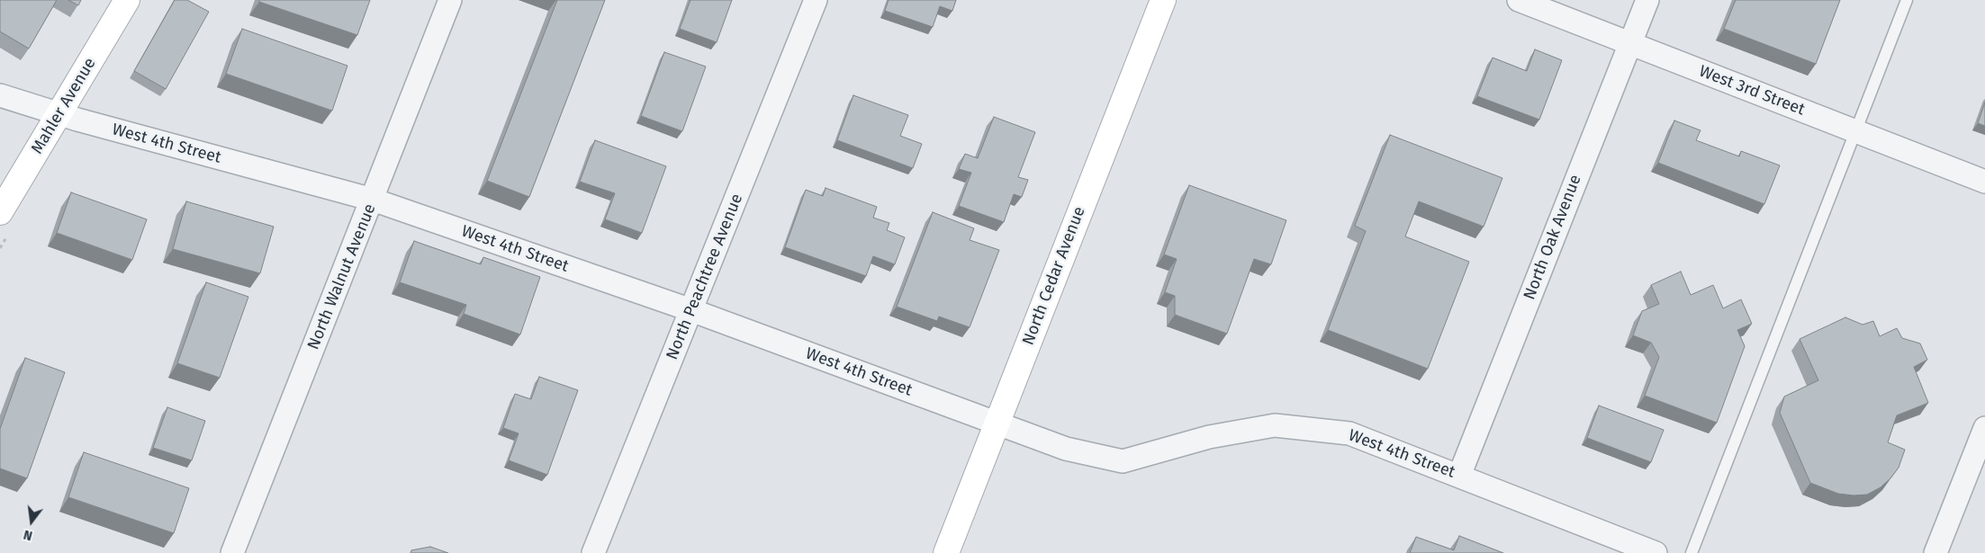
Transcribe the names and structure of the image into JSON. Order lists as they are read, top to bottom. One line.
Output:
{"streets":{"street":["West 3rd Street","Mahler Avenue","West 4th Street","North Oak Avenue","North Cedar Avenue","North Walnut Avenue","North Peachtree Avenue"]},"crossings":[["West 3rd Street","North Oak Avenue"],["Mahler Avenue","West 4th Street"],["West 4th Street","North Oak Avenue"],["West 4th Street","North Cedar Avenue"],["West 4th Street","North Walnut Avenue"],["West 4th Street","North Peachtree Avenue"]],"north":"bottom"}
